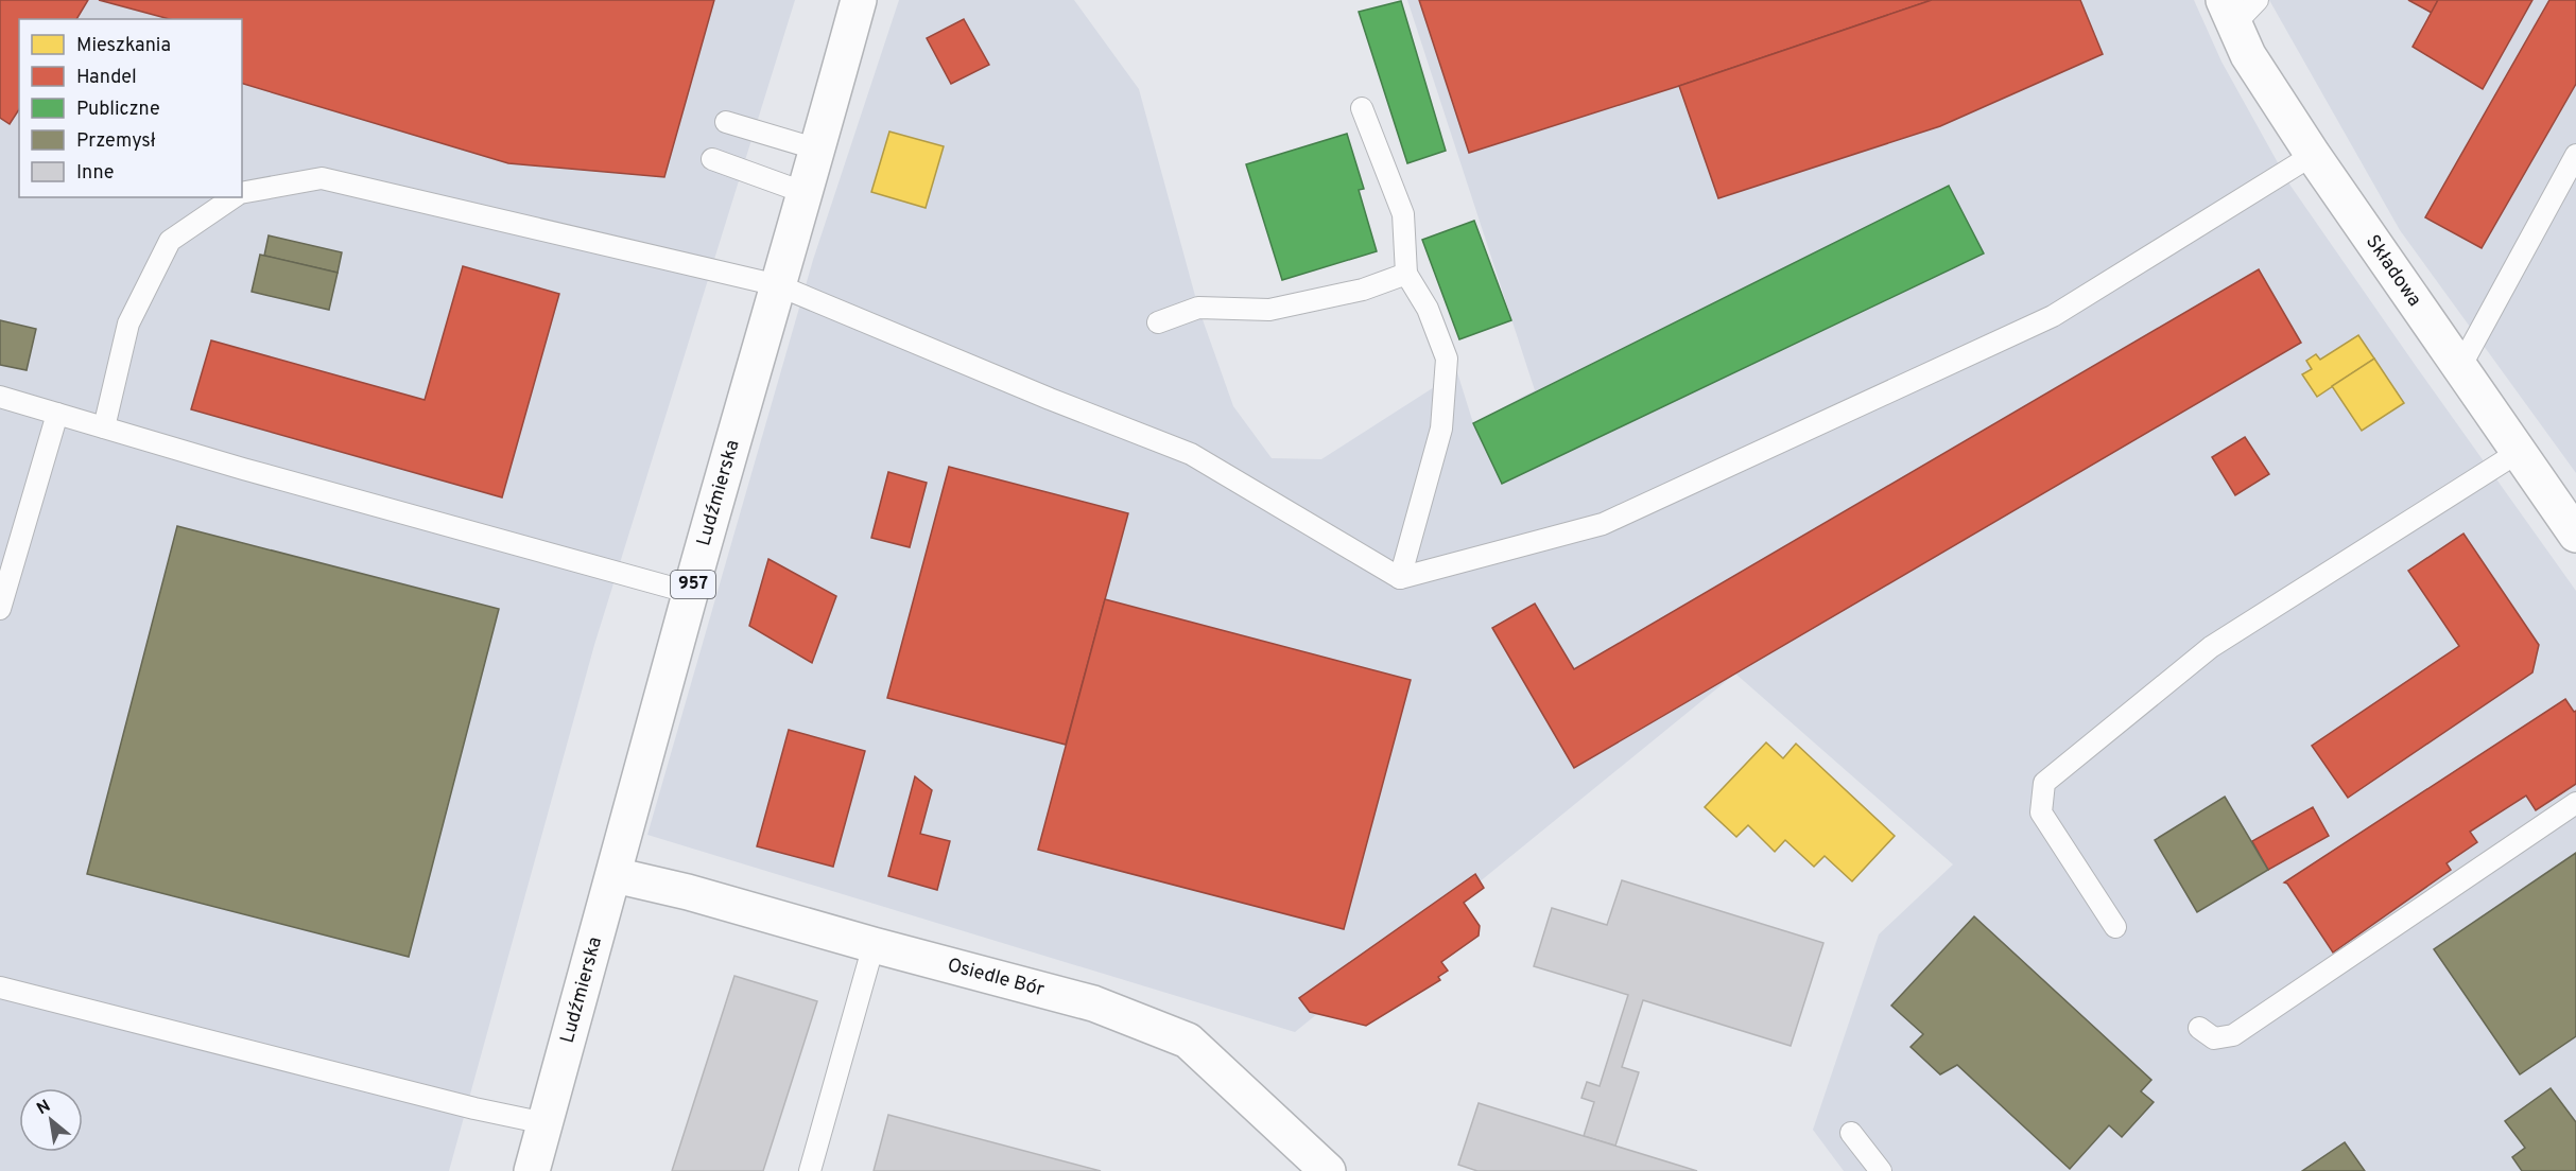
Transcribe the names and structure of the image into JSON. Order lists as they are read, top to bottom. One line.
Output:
{"streets":{"street":["Składowa","Ludźmierska","957","Osiedle Bór"]},"crossings":[["Ludźmierska","Osiedle Bór"]],"legend":["Mieszkania","Handel","Publiczne","Przemysł","Inne"],"north":"top left"}
